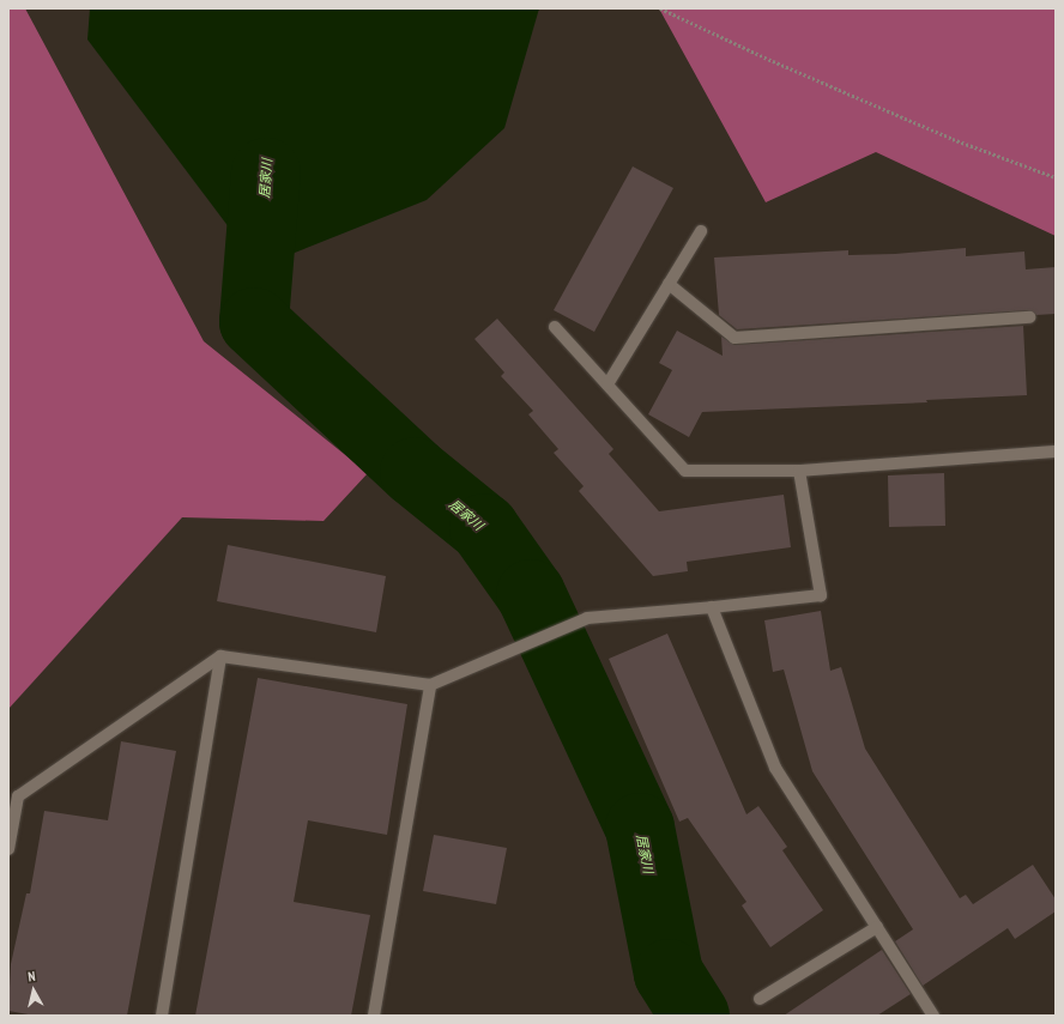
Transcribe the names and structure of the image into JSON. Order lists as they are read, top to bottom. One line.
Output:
{"water":["居家川"],"north":"top"}
